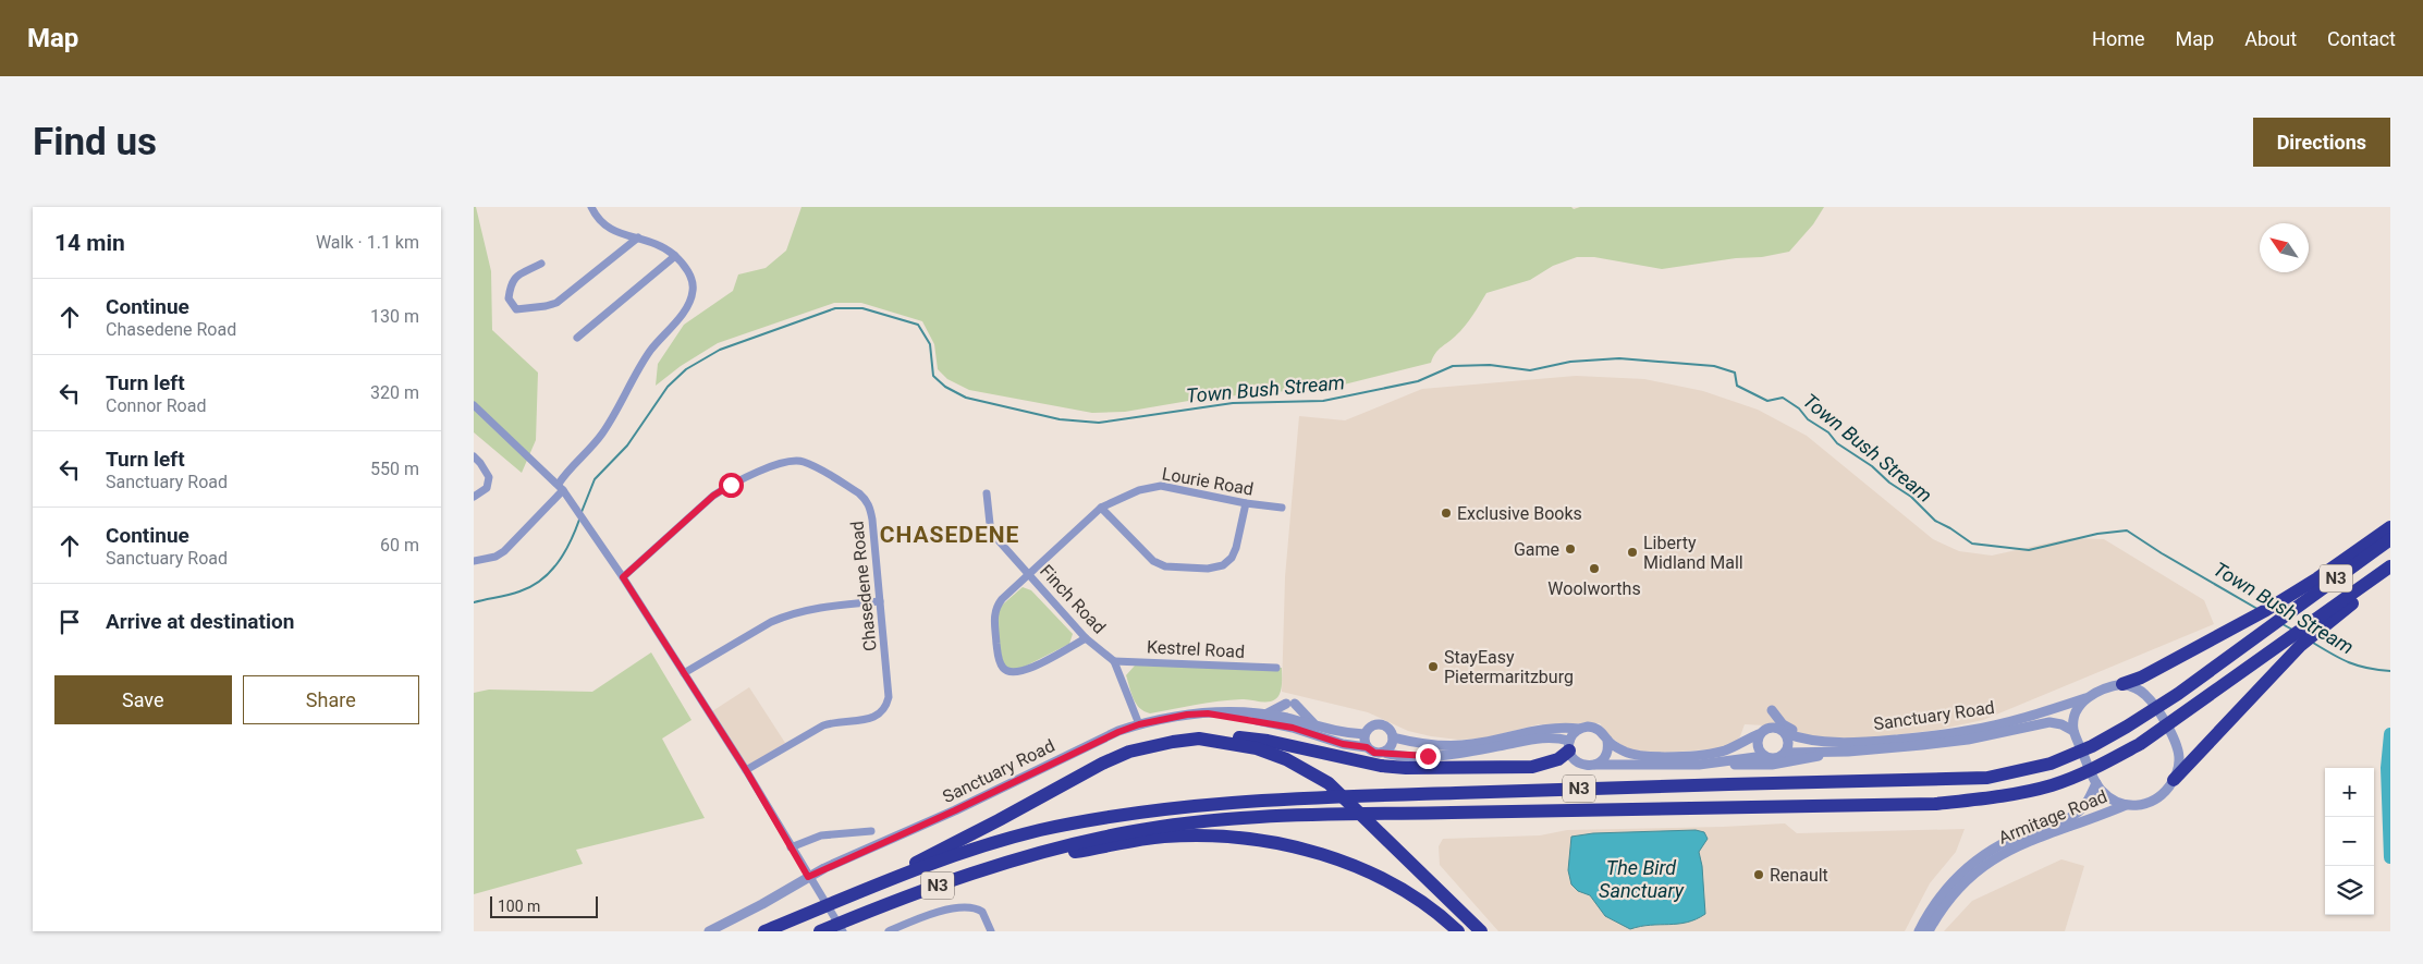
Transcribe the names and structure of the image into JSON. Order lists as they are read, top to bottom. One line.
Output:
{"streets":{"highway":["N3"],"street":["Lourie Road","Chasedene Road","Finch Road","Kestrel Road","Sanctuary Road","Armitage Road"]},"crossings":[["Lourie Road","Finch Road"],["Finch Road","Kestrel Road"],["Finch Road","Sanctuary Road"],["Sanctuary Road","Armitage Road"]],"districts":["CHASEDENE"],"water":["Town Bush Stream","The Bird Sanctuary"],"places":["Exclusive Books","Game","Liberty Midland Mall","Woolworths","StayEasy Pietermaritzburg","Renault"],"scale_bar":"100 m","north":"top left","page":{"header":"Map","nav":["Home","Map","About","Contact"],"buttons":["Directions",["Save","Share"]],"title":"Find us","heading":["14 min","Walk · 1.1 km"],"list":[["Continue","Chasedene Road","130 m"],["Turn left","Connor Road","320 m"],["Turn left","Sanctuary Road","550 m"],["Continue","Sanctuary Road","60 m"],"Arrive at destination"],"map_buttons":["+","−"],"scale":"100 m"}}
